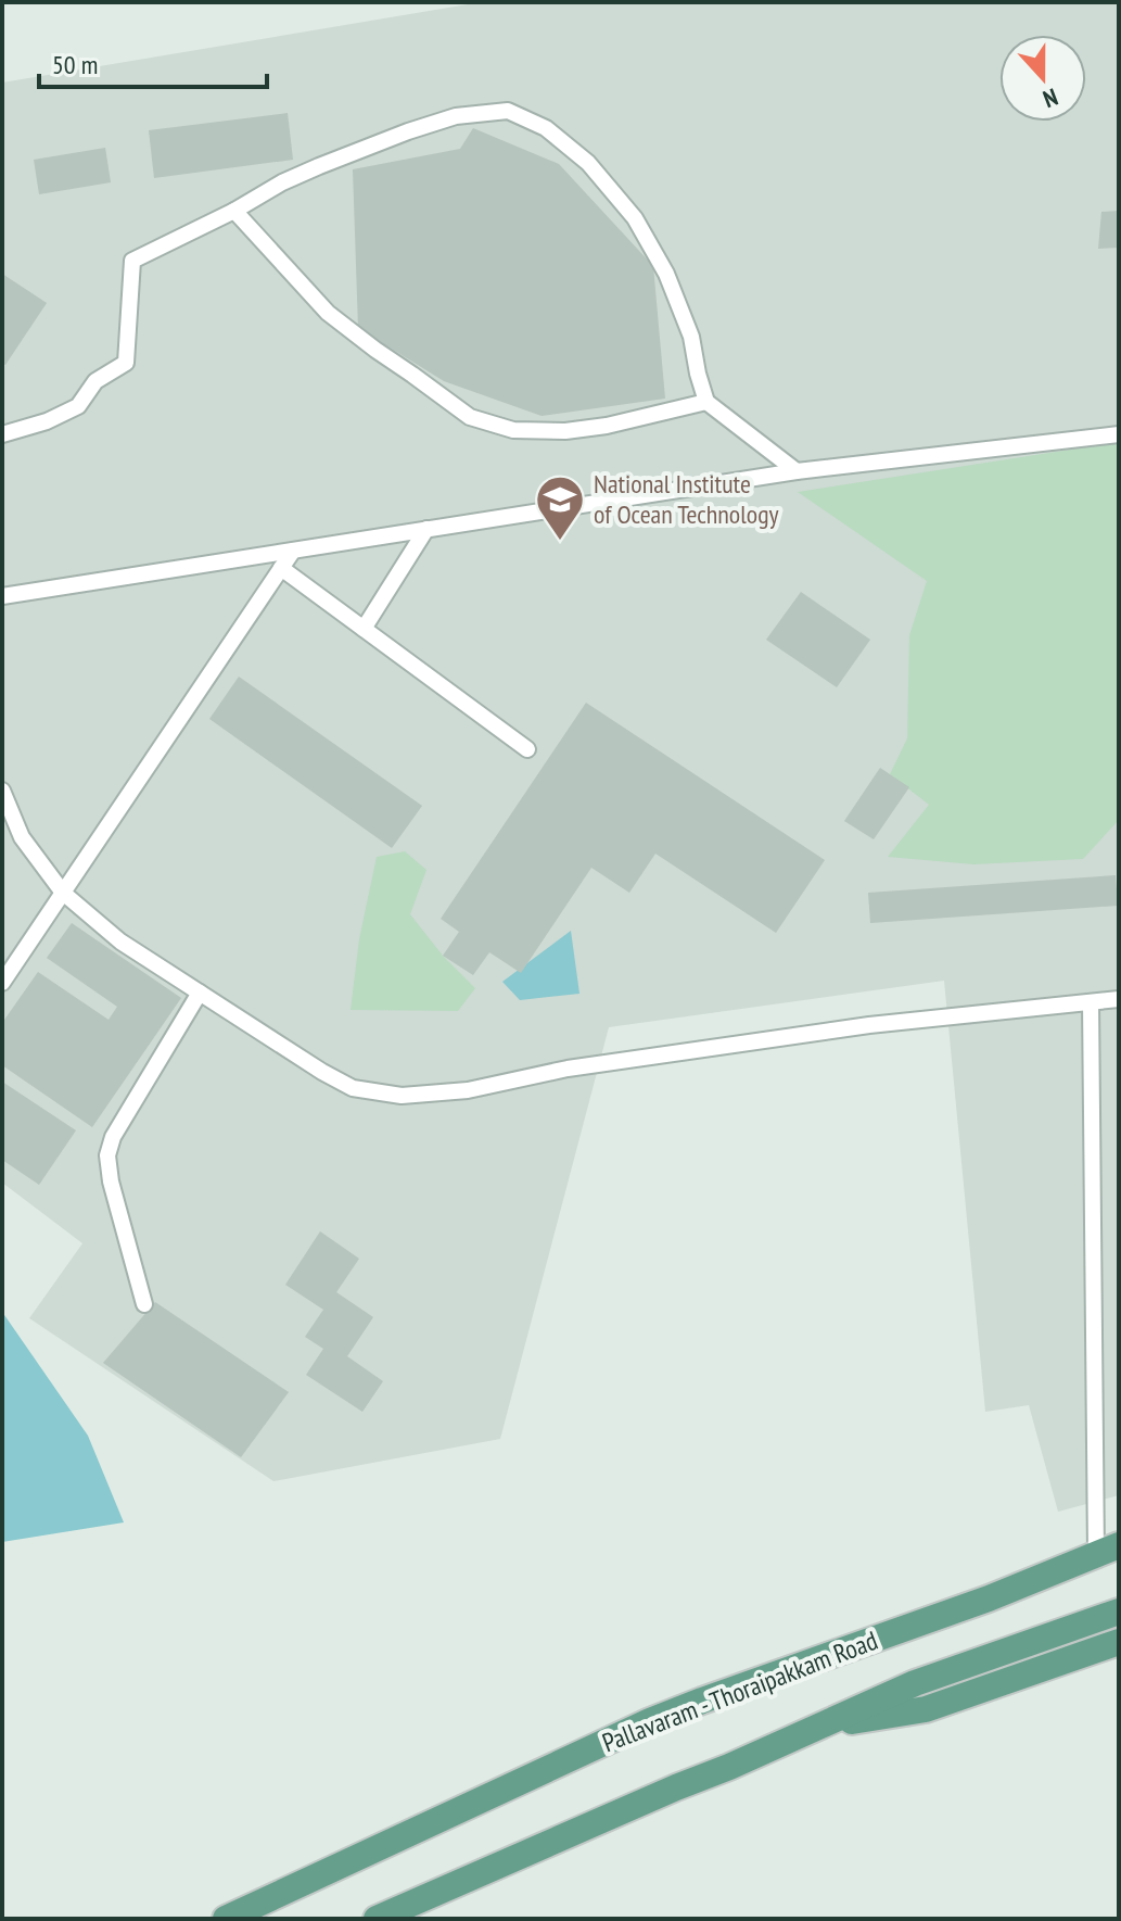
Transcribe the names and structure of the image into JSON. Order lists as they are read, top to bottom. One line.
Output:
{"streets":{"main road":["Pallavaram - Thoraipakkam Road"]},"places":{"school or university":["National Institute of Ocean Technology"]},"scale_bar":"50 m","north":"bottom"}
